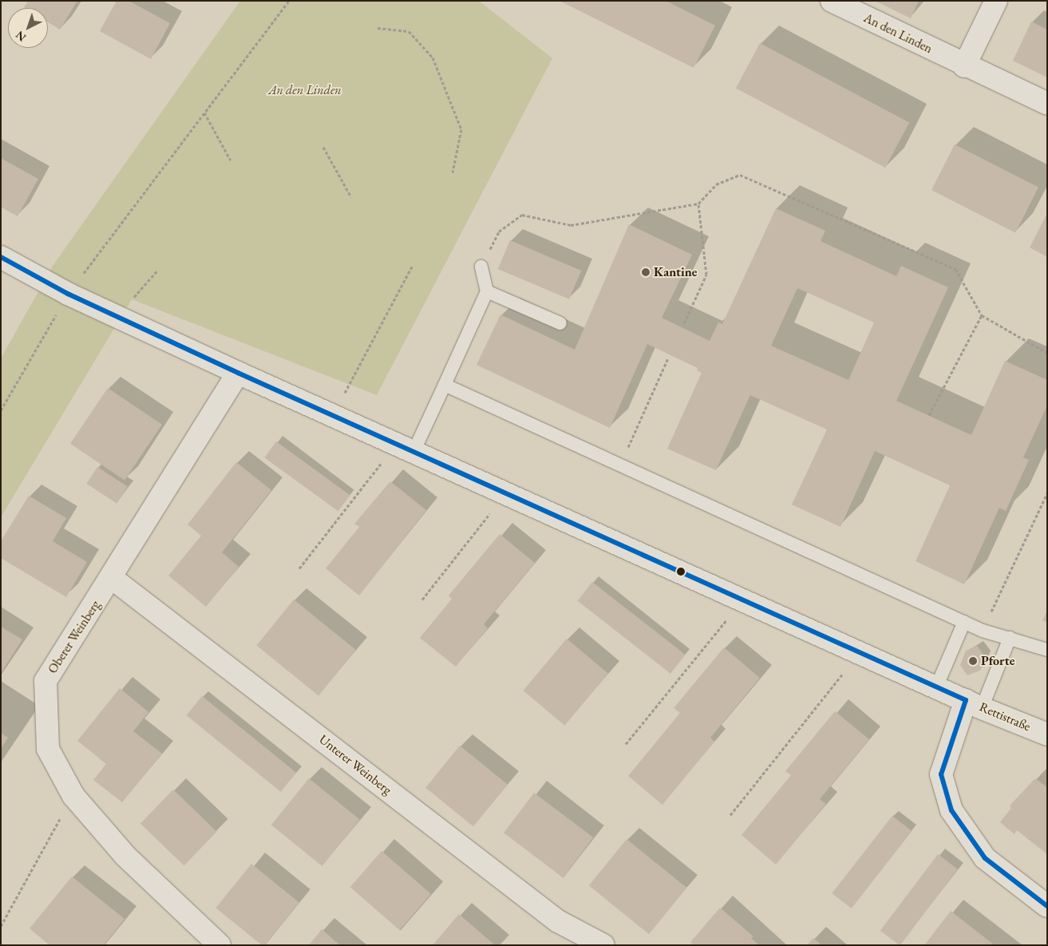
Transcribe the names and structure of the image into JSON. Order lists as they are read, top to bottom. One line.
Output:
{"streets":{"street":["An den Linden","Oberer Weinberg","Rettistraße","Unterer Weinberg"]},"crossings":[["Oberer Weinberg","Rettistraße"],["Oberer Weinberg","Unterer Weinberg"]],"parks":["An den Linden"],"places":["Kantine","Pforte"],"north":"bottom left"}
